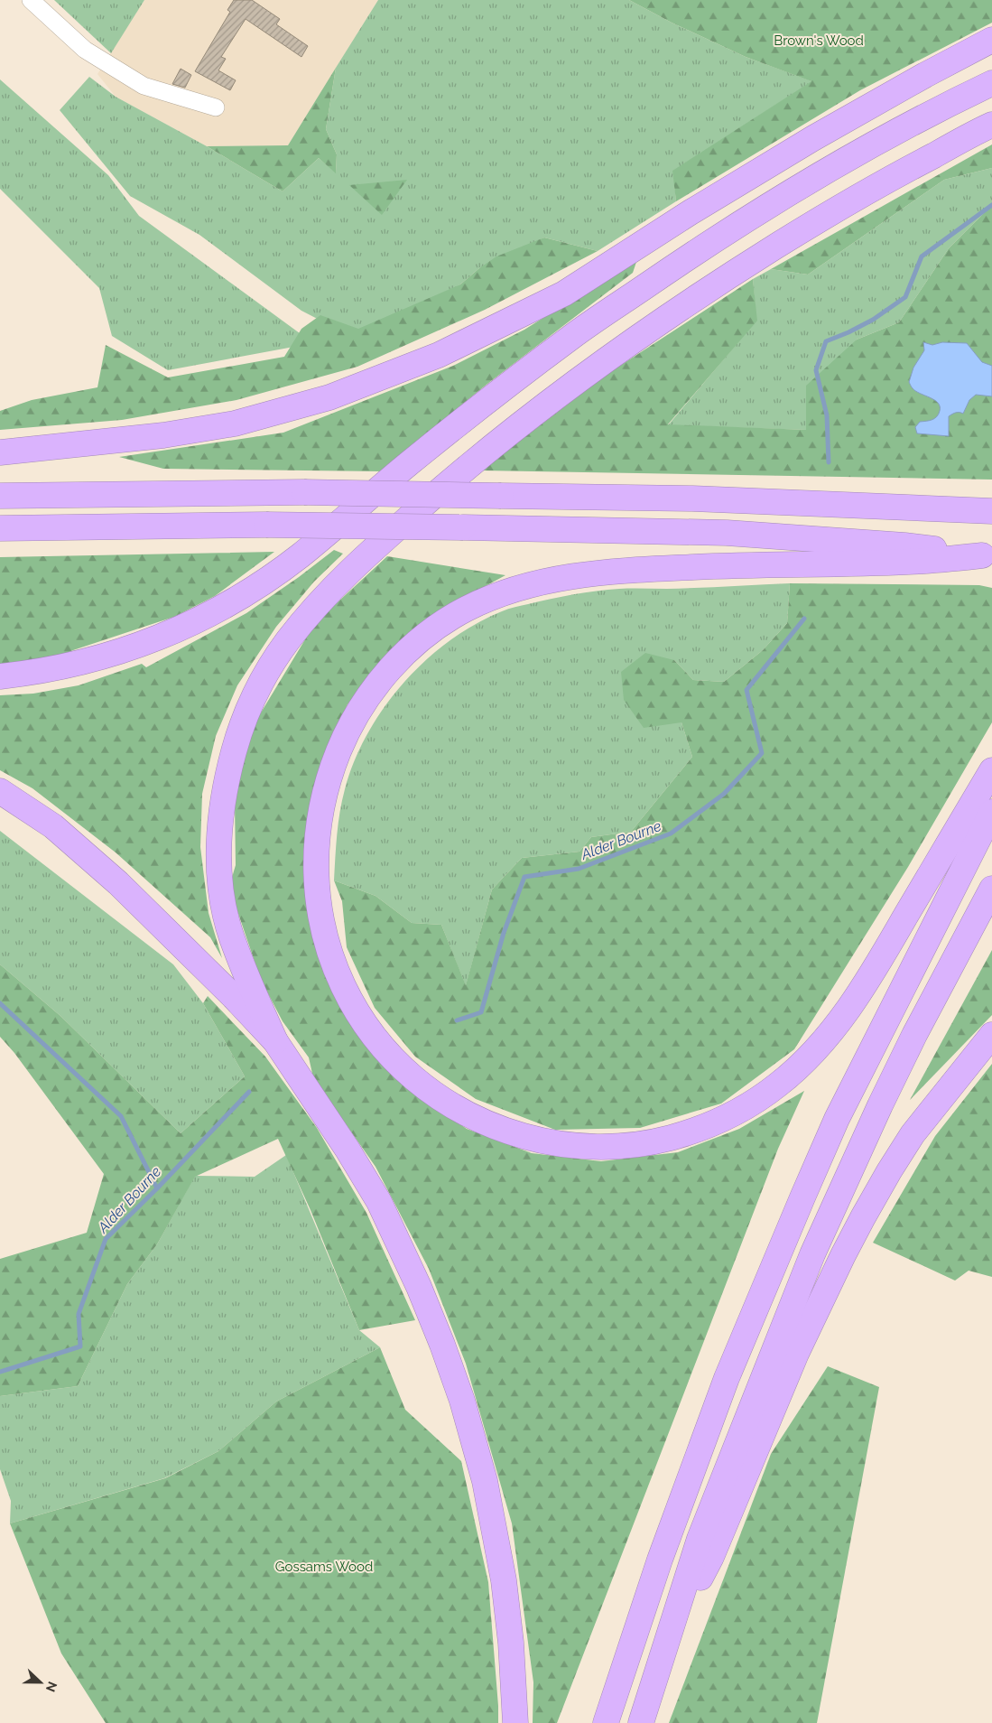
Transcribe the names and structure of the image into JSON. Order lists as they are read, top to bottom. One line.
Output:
{"water":["Alder Bourne"],"parks":["Brown's Wood","Gossams Wood"],"north":"right"}
